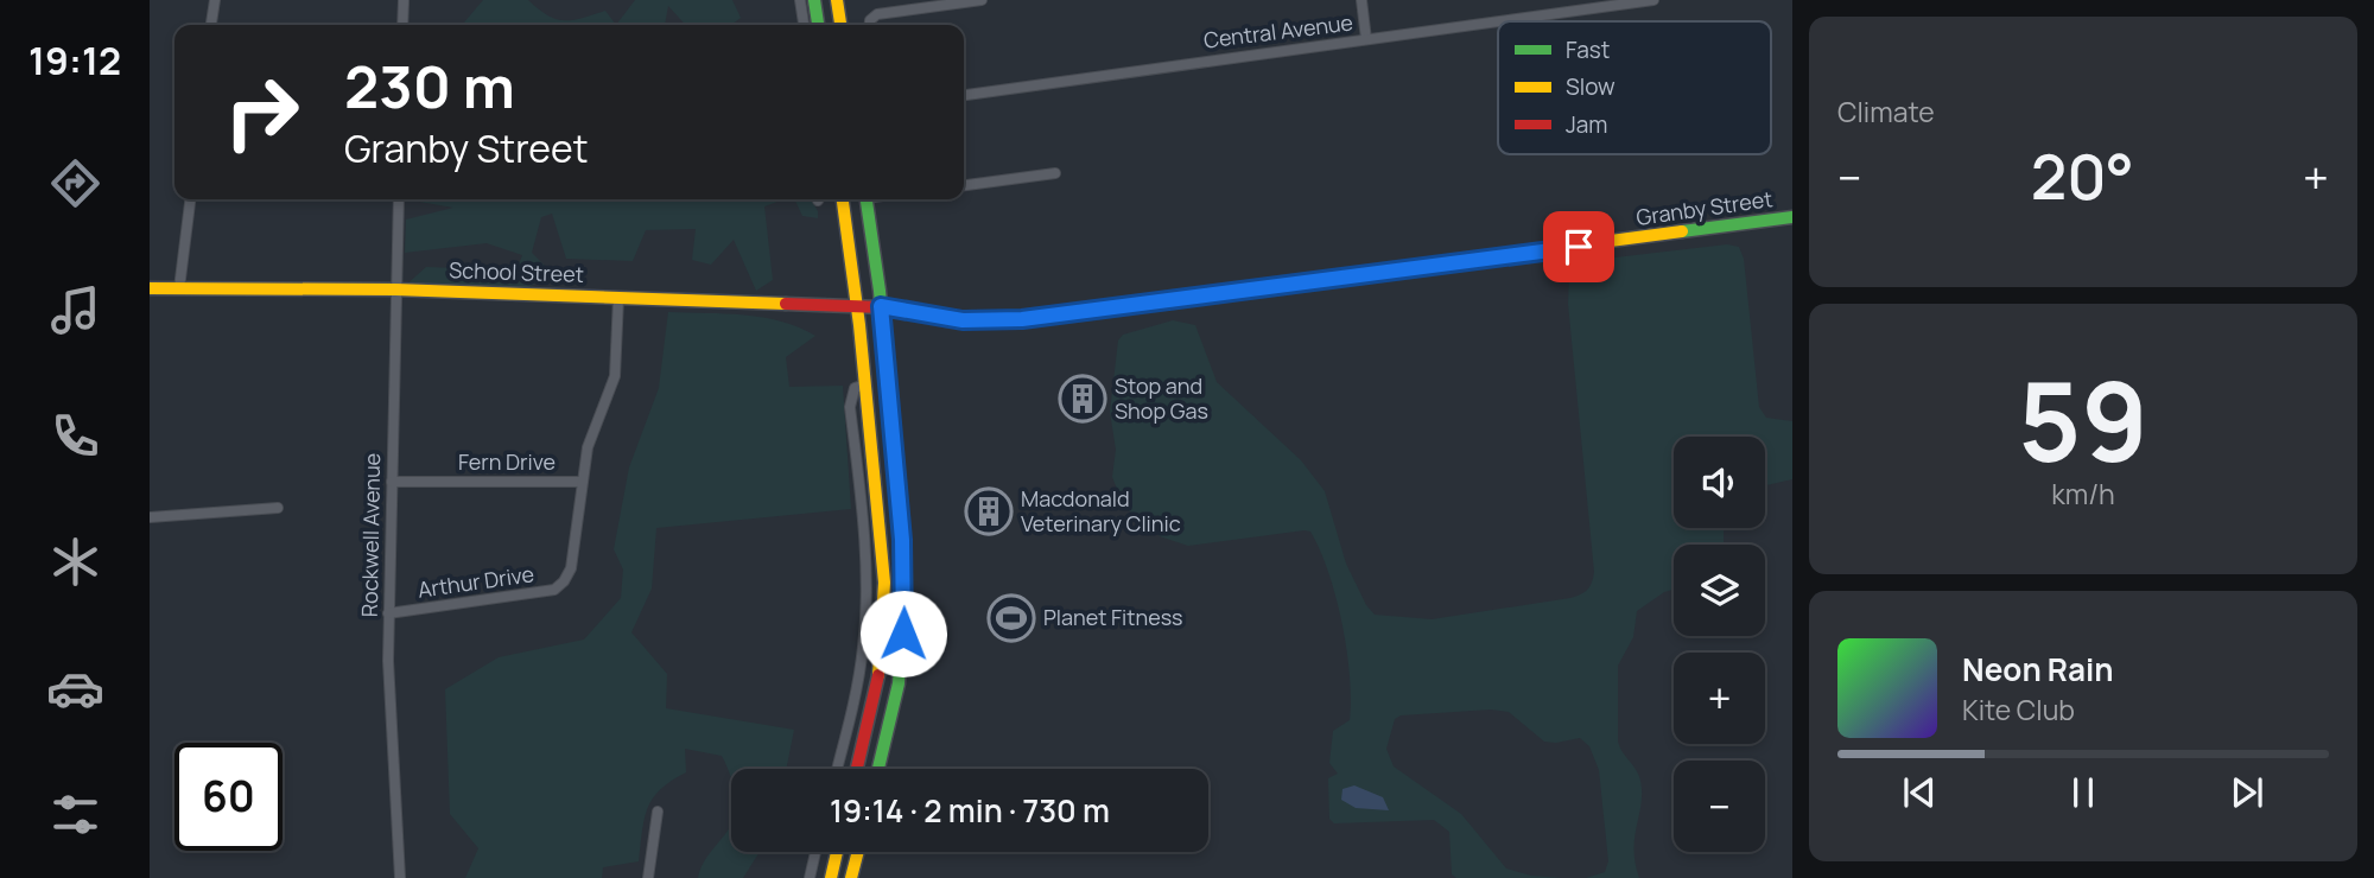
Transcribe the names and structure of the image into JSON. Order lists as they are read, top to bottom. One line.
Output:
{"streets":{"main road":["Granby Street","School Street"],"street":["Central Avenue","Fern Drive","Rockwell Avenue","Arthur Drive"]},"crossings":[["Granby Street","School Street"],["School Street","Fern Drive"],["School Street","Rockwell Avenue"],["Fern Drive","Rockwell Avenue"],["Fern Drive","Arthur Drive"],["Rockwell Avenue","Arthur Drive"]],"places":{"building":["Stop and Shop Gas","Macdonald Veterinary Clinic"],"sports":["Planet Fitness"]},"legend":["Fast","Slow","Jam"],"page":{"tabs":"19:12","tile":["Climate",["59","km/h"]],"turn":["230 m","Granby Street"],"heat":["−","20°","+"],"map_buttons":["+","−"],"song":["Neon Rain","Kite Club"],"limit":"60","trip":"19:14 · 2 min · 730 m"}}
